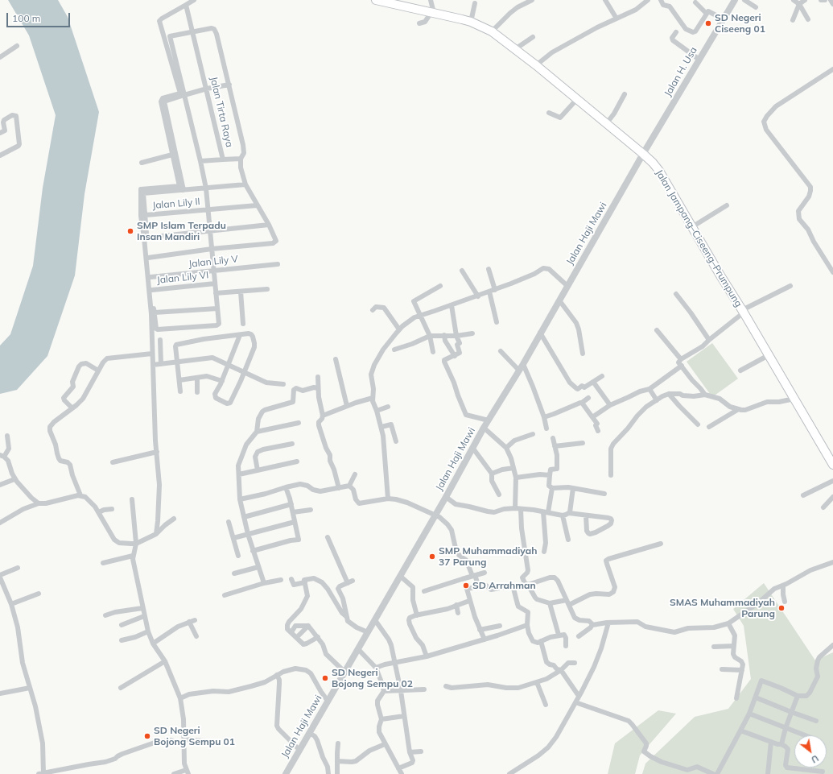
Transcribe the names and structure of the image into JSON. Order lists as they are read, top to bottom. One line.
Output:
{"streets":{"main road":["Jalan Jampang–Ciseeng–Prumpung"],"street":["Jalan H. Usa","Jalan Tirta Raya","Jalan Lily II","Jalan Haji Mawi","Jalan Lily V","Jalan Lily VI"]},"crossings":[["Jalan H. Usa","Jalan Haji Mawi"],["Jalan H. Usa","Jalan Jampang–Ciseeng–Prumpung"],["Jalan Haji Mawi","Jalan Jampang–Ciseeng–Prumpung"]],"places":["SD Negeri Ciseeng 01","SMP Islam Terpadu Insan Mandiri","SMP Muhammadiyah 37 Parung","SD Arrahman","SMAS Muhammadiyah Parung","SD Negeri Bojong Sempu 02","SD Negeri Bojong Sempu 01"],"scale_bar":"100 m","north":"bottom right"}
